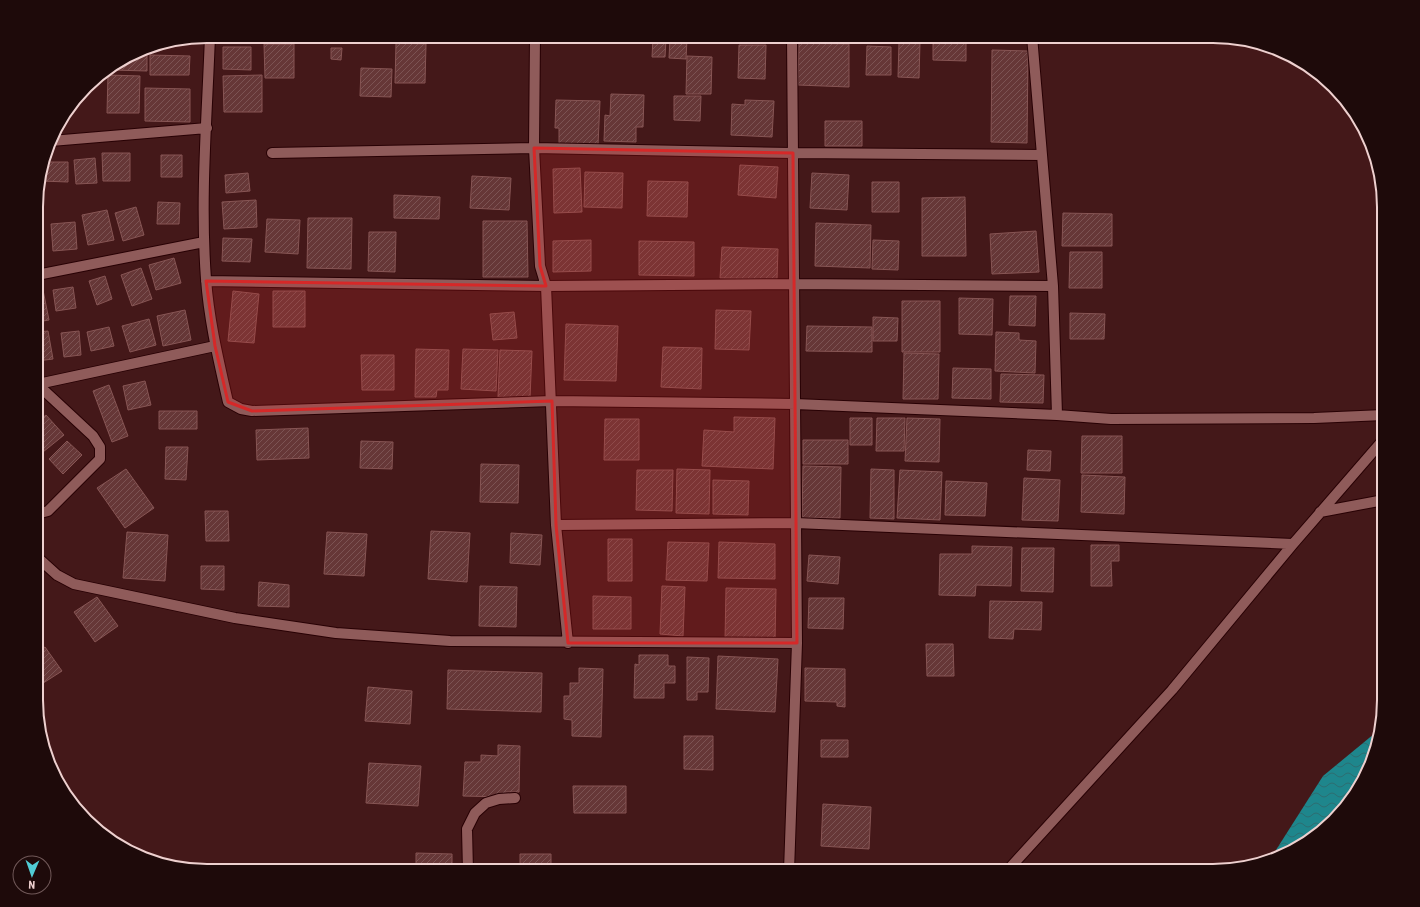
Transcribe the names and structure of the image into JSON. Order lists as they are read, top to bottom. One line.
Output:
{"north":"bottom"}
